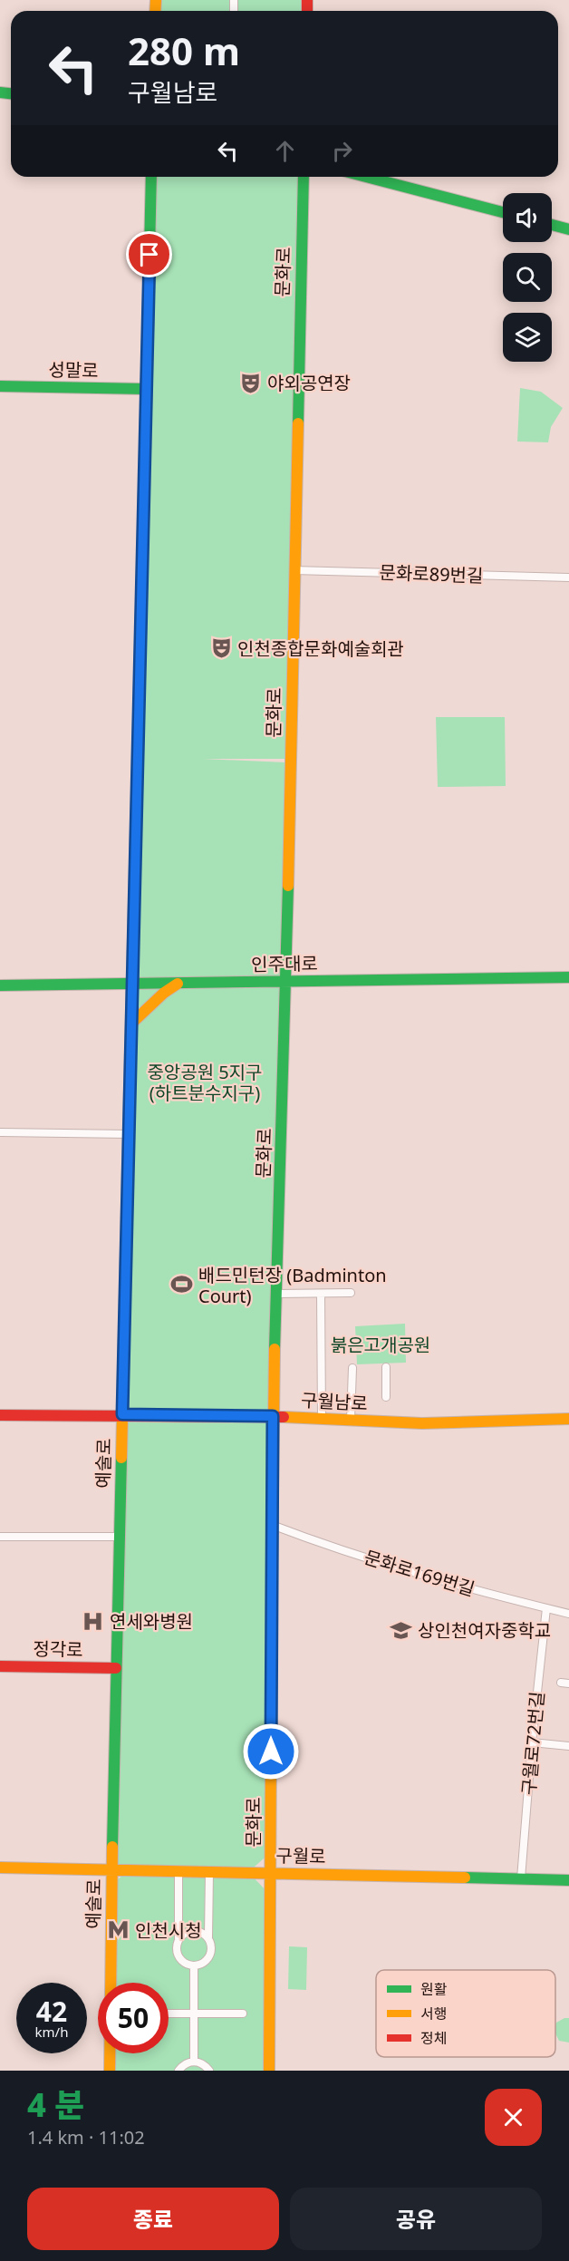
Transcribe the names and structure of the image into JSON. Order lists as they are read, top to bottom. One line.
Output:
{"streets":{"main road":["문화로","성말로","인주대로","구월남로","예술로","정각로","구월로"],"street":["문화로89번길","문화로169번길","구월로72번길"]},"crossings":[["문화로","문화로89번길"],["문화로","인주대로"],["문화로","구월남로"],["문화로","문화로169번길"],["문화로","구월로"],["성말로","예술로"],["인주대로","예술로"],["구월남로","예술로"],["예술로","정각로"],["예술로","구월로"],["문화로169번길","구월로72번길"],["구월로72번길","구월로"]],"parks":["중앙공원 5지구 (하트분수지구)","붉은고개공원"],"places":{"theatre":["야외공연장","인천종합문화예술회관"],"sports":["배드민턴장 (Badminton Court)"],"hospital":["연세와병원"],"school or university":["상인천여자중학교"],"metro station":["인천시청"]},"legend":["원활","서행","정체"],"page":{"turn":["280 m","구월남로"],"speed":"42 km/h","limit":"50","heading":["4 분","1.4 km · 11:02"],"buttons":["종료","공유"]}}
